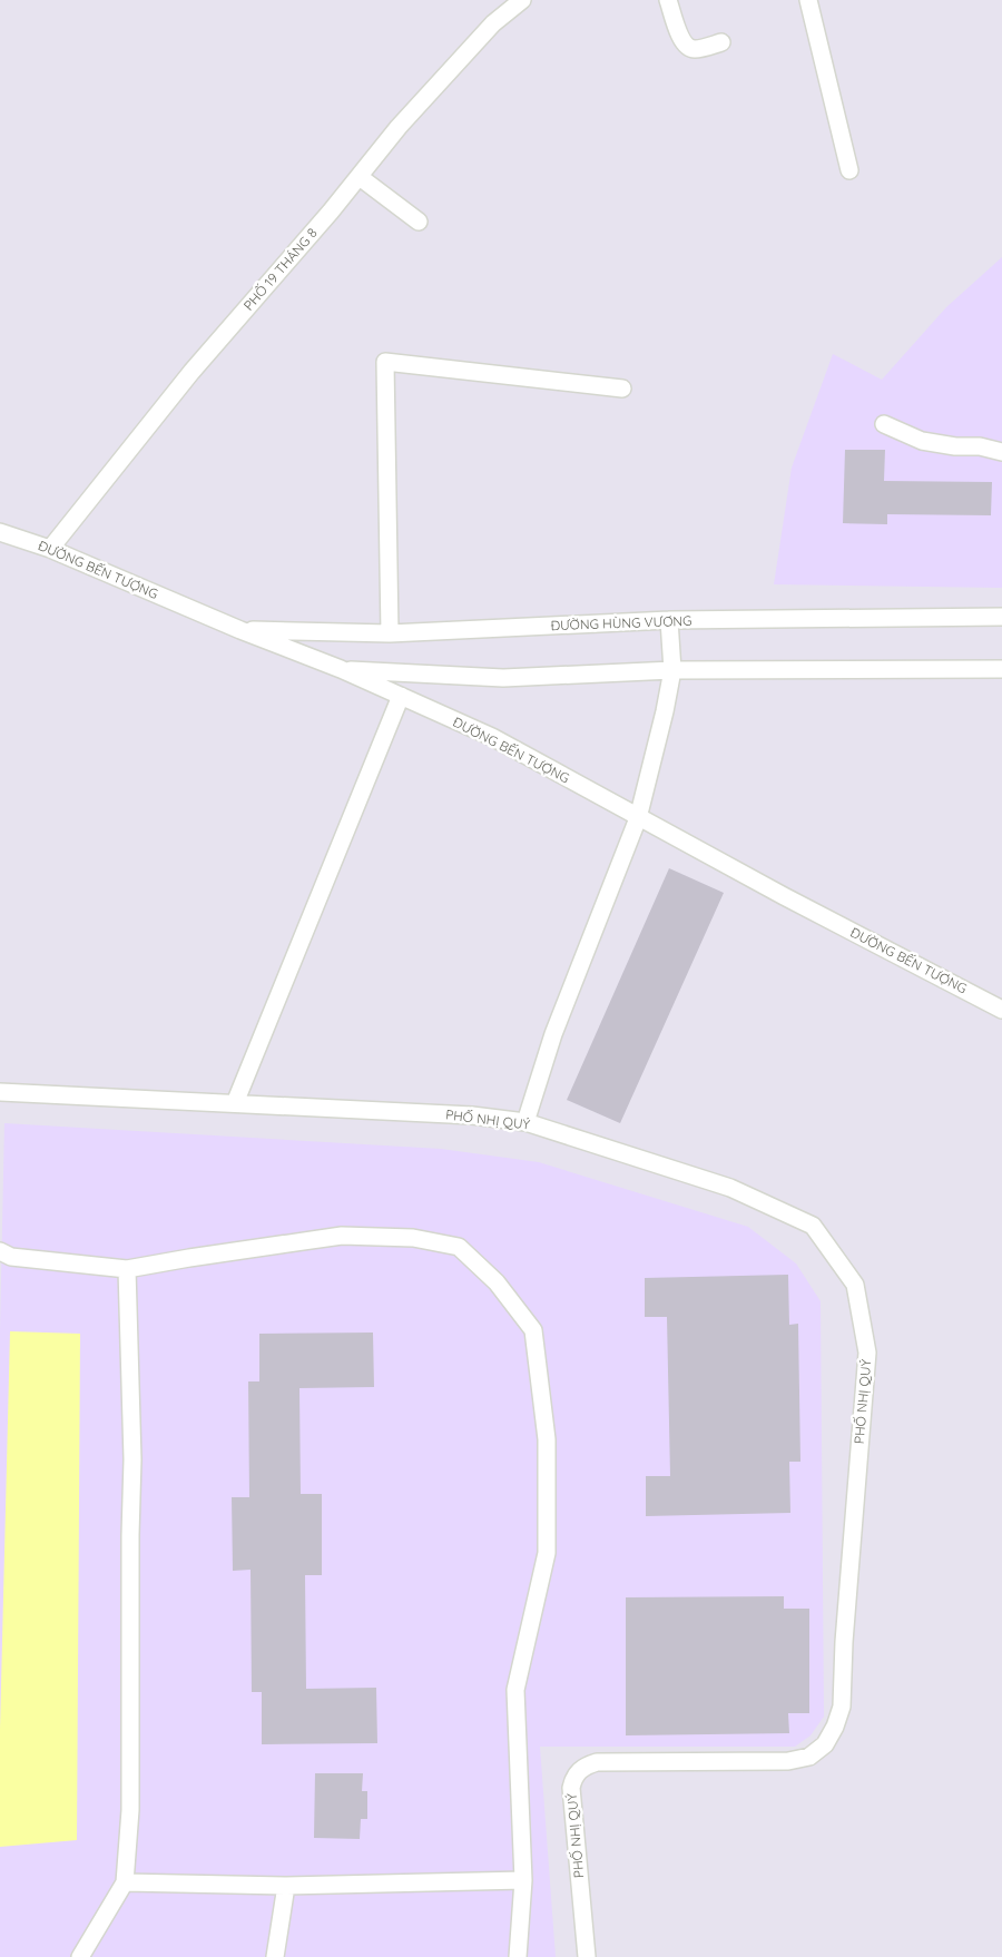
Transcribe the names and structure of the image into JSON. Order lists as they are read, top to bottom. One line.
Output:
{"streets":{"street":["PHỐ 19 THÁNG 8","ĐƯỜNG BẾN TƯỢNG","ĐƯỜNG HÙNG VƯƠNG","PHỐ NHỊ QUÝ"]},"crossings":[["PHỐ 19 THÁNG 8","ĐƯỜNG BẾN TƯỢNG"],["ĐƯỜNG BẾN TƯỢNG","ĐƯỜNG HÙNG VƯƠNG"]]}
